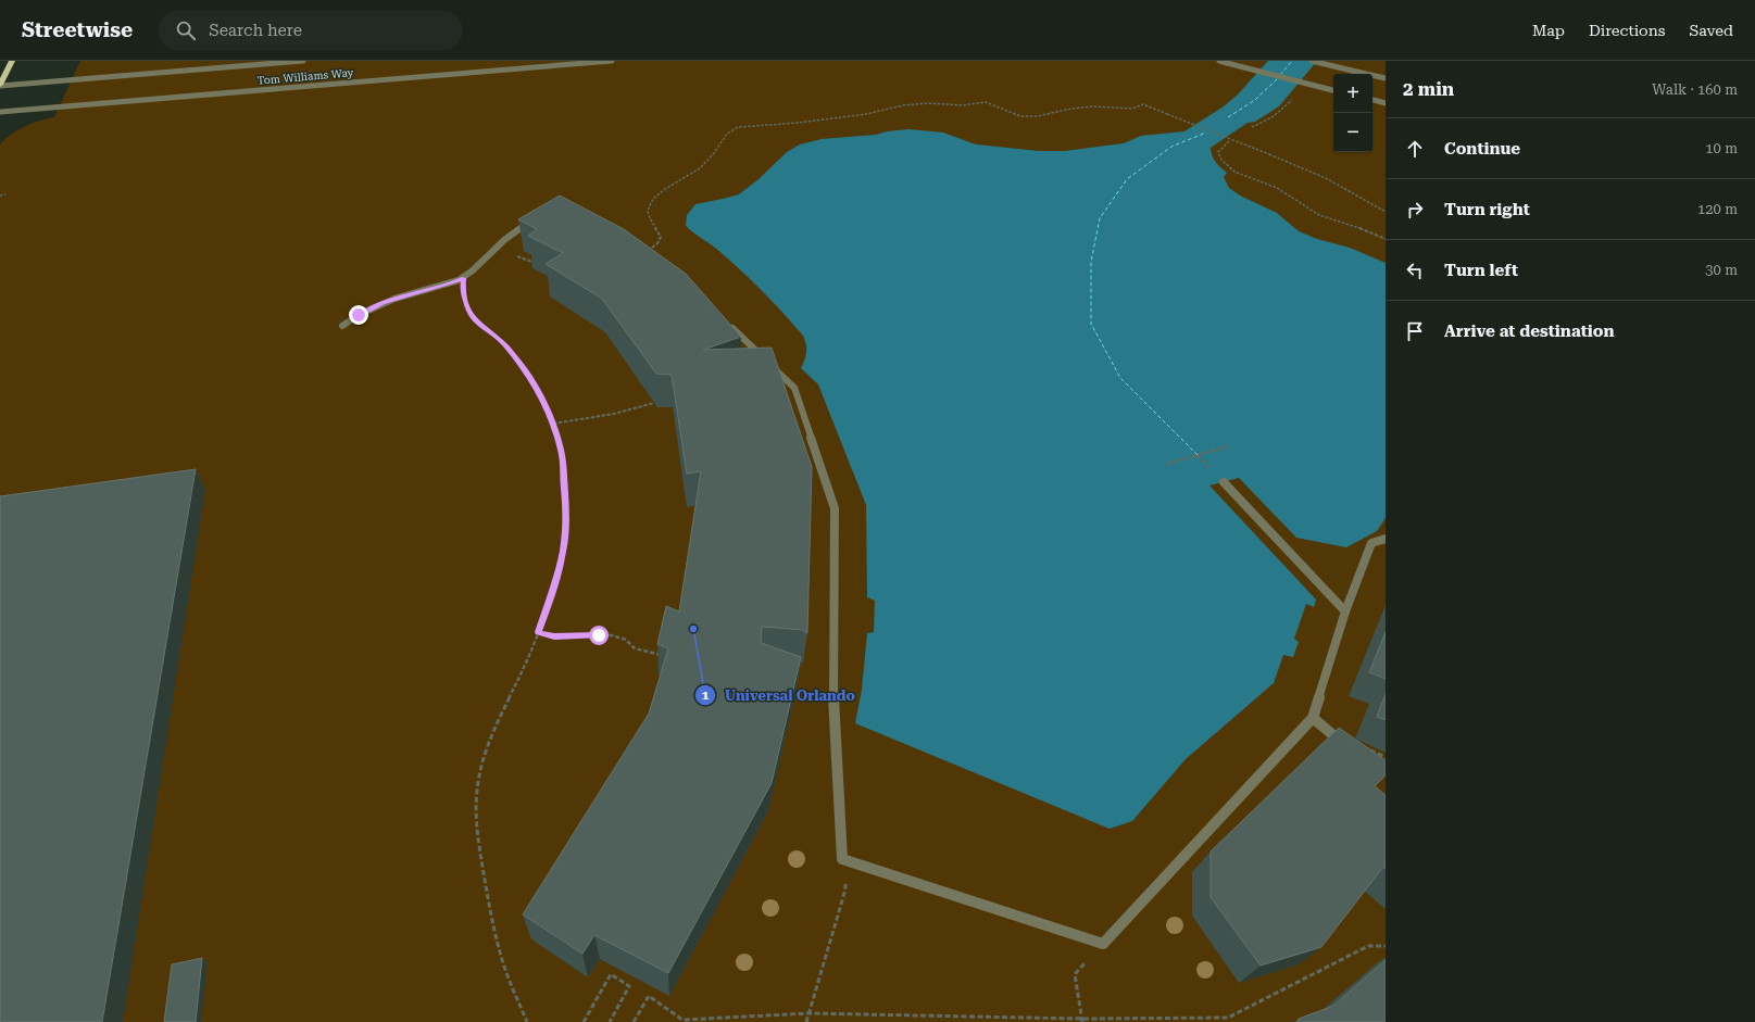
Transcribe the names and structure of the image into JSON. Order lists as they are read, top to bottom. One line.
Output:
{"streets":{"street":["Tom Williams Way"]},"places":["Universal Orlando"],"page":{"header":"Streetwise","search":"Search here","nav":["Map","Directions","Saved"],"heading":["2 min","Walk · 160 m"],"map_buttons":["+","−"],"list":[["Continue","10 m"],["Turn right","120 m"],["Turn left","30 m"],"Arrive at destination"]}}
